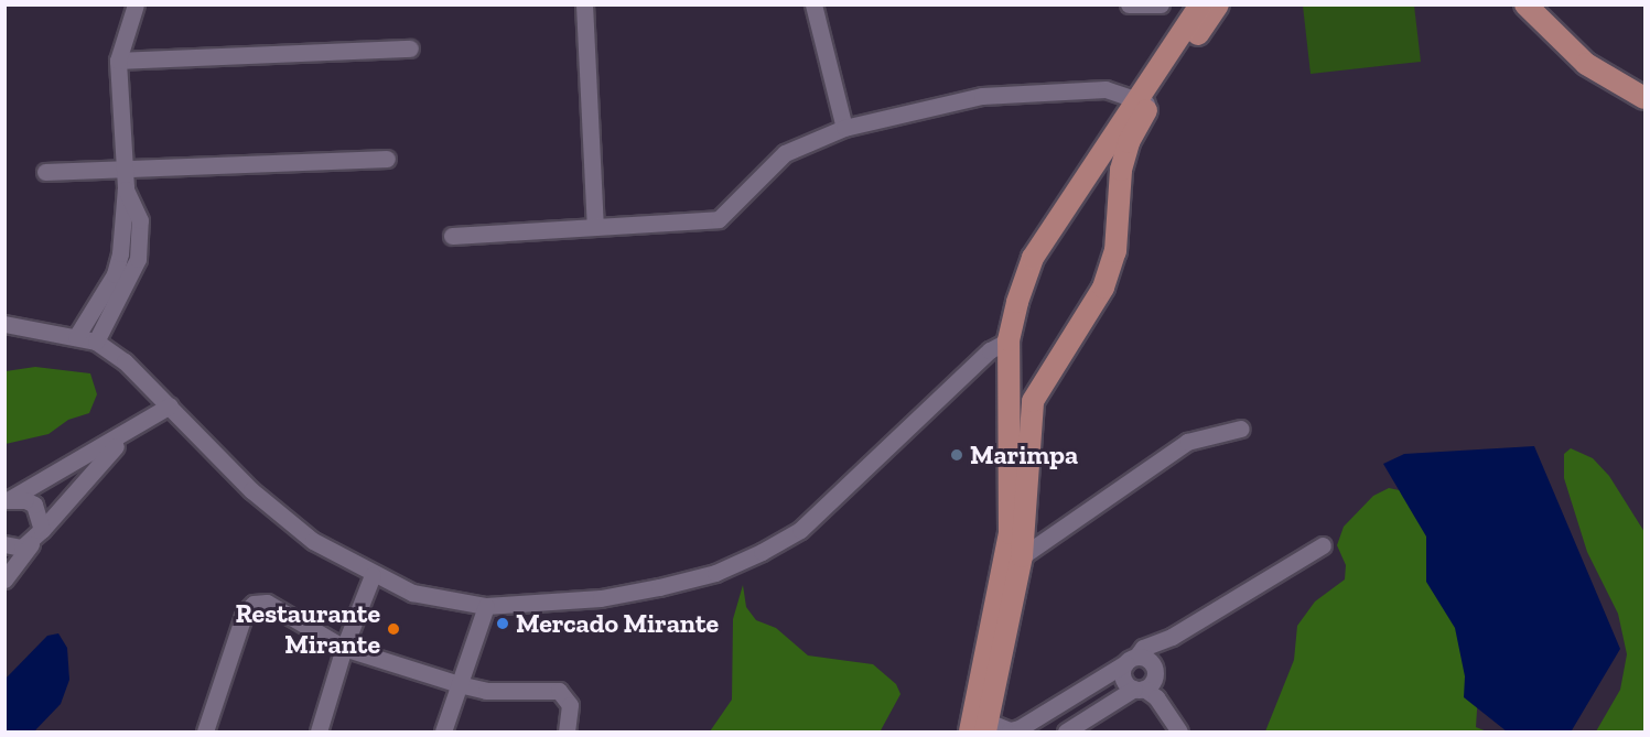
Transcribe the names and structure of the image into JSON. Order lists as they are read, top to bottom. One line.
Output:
{"places":["Marimpa","Mercado Mirante","Restaurante Mirante"]}
